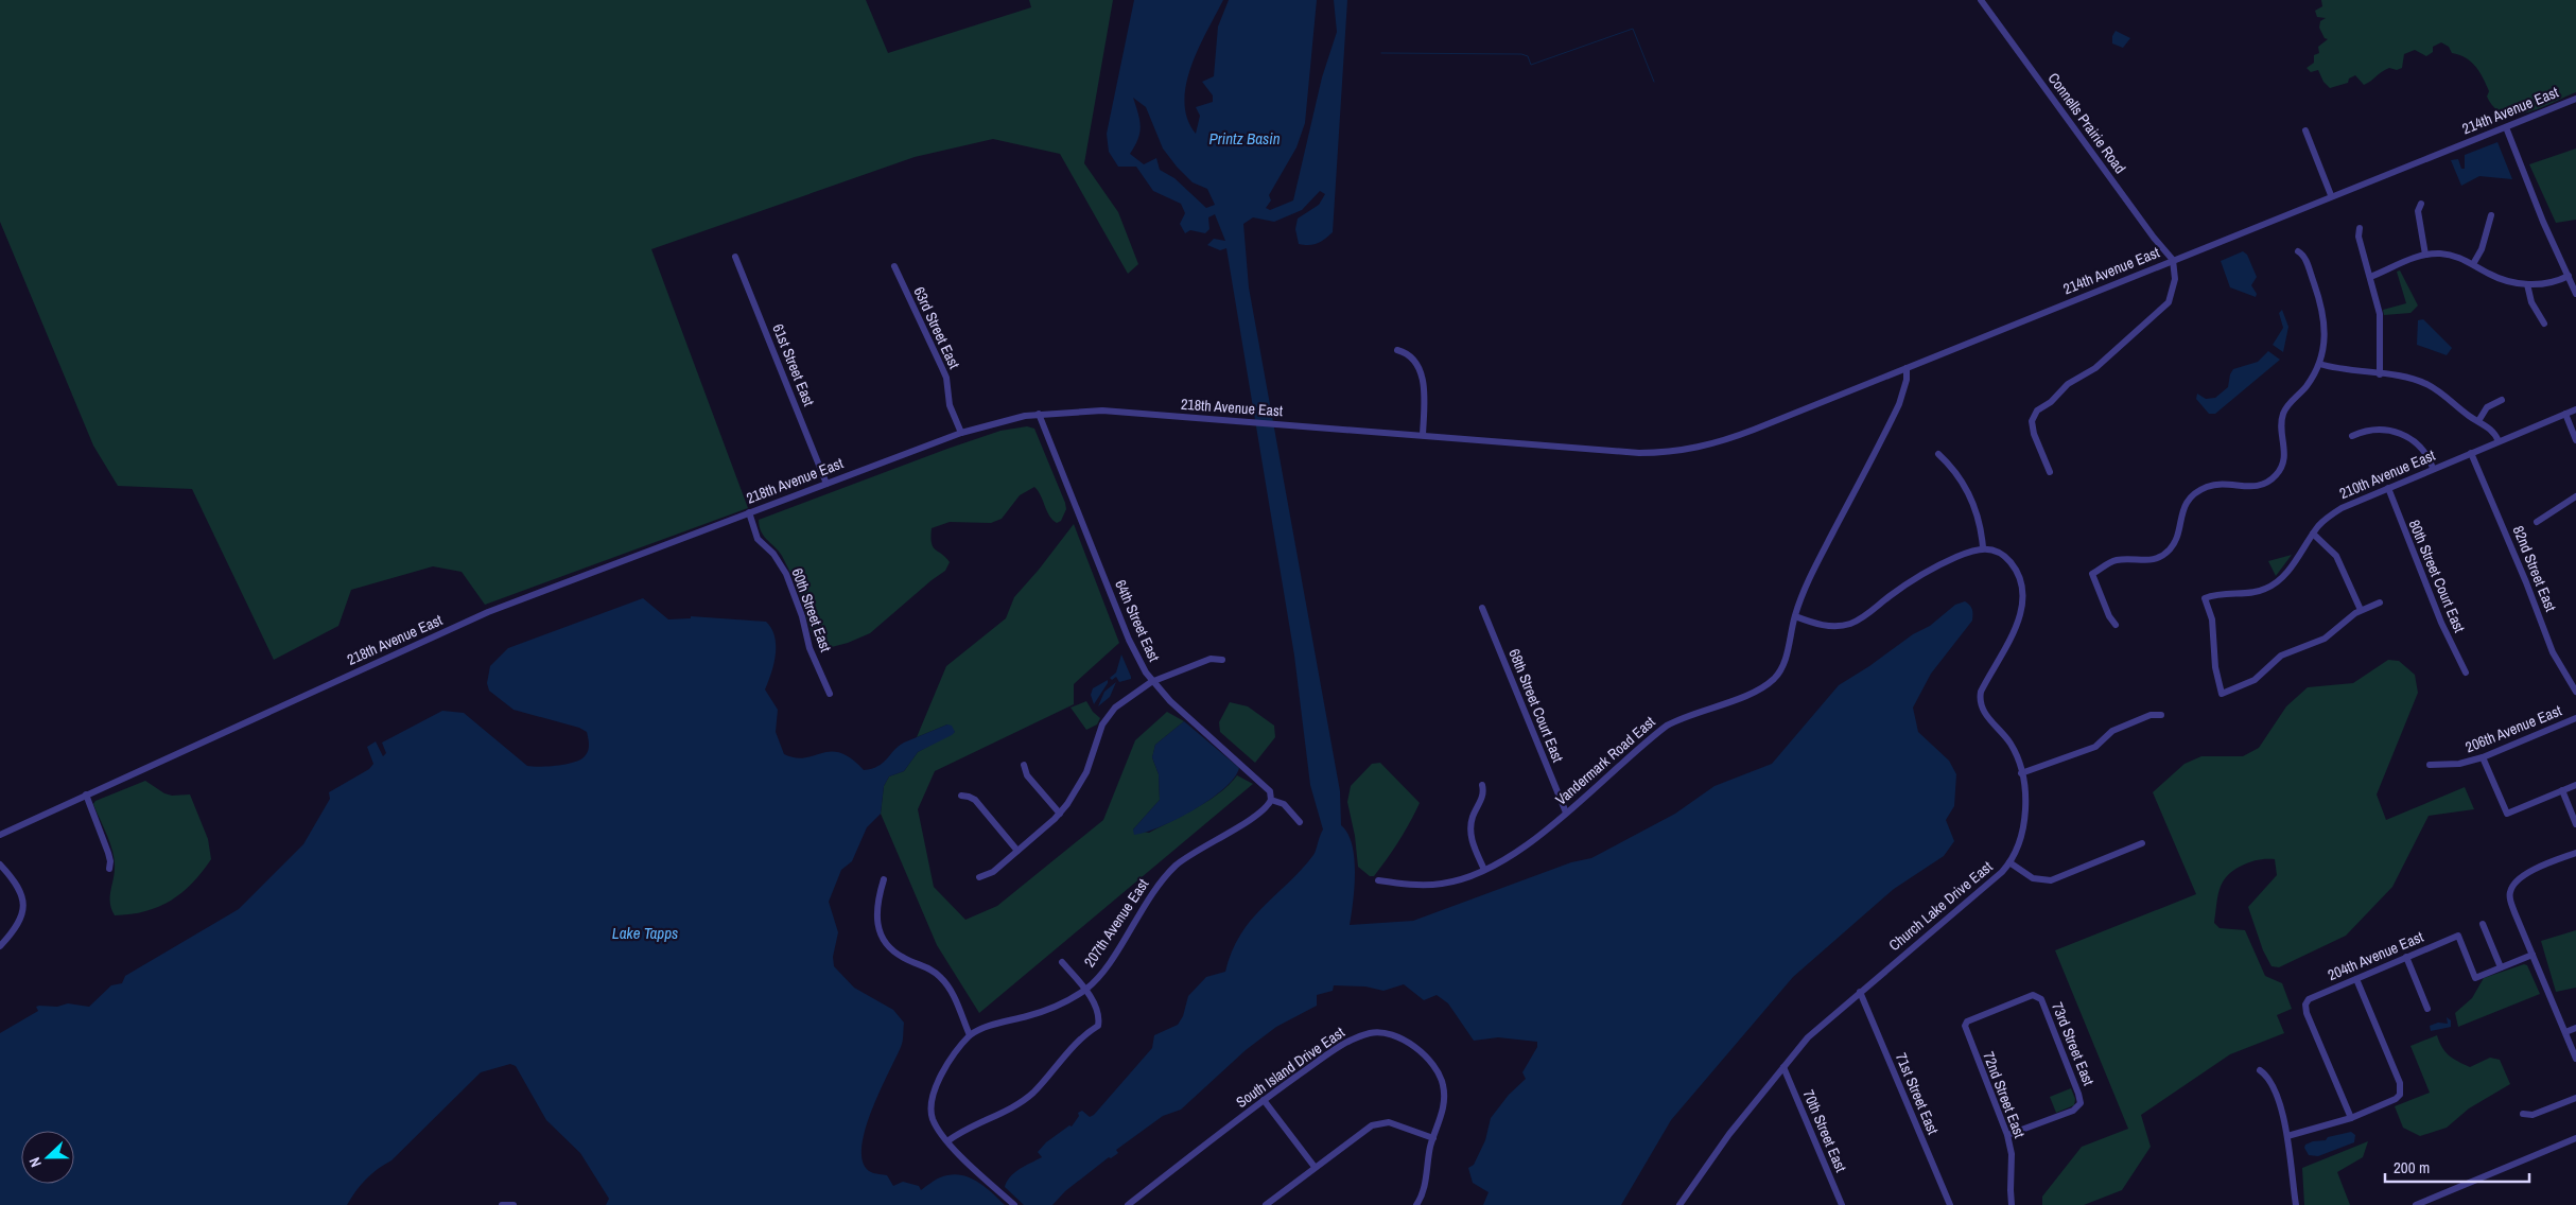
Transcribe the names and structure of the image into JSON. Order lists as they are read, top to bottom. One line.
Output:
{"streets":{"street":["214th Avenue East","Connells Prairie Road","63rd Street East","61st Street East","218th Avenue East","210th Avenue East","82nd Street East","80th Street Court East","60th Street East","64th Street East","68th Street Court East","206th Avenue East","Vandermark Road East","Church Lake Drive East","207th Avenue East","204th Avenue East","73rd Street East","South Island Drive East","71st Street East","72nd Street East","70th Street East"]},"crossings":[["214th Avenue East","Connells Prairie Road"],["214th Avenue East","218th Avenue East"],["214th Avenue East","Vandermark Road East"],["63rd Street East","218th Avenue East"],["61st Street East","218th Avenue East"],["218th Avenue East","60th Street East"],["218th Avenue East","64th Street East"],["210th Avenue East","82nd Street East"],["210th Avenue East","80th Street Court East"],["64th Street East","207th Avenue East"],["68th Street Court East","Vandermark Road East"],["Church Lake Drive East","71st Street East"],["Church Lake Drive East","70th Street East"],["73rd Street East","72nd Street East"]],"water":["Printz Basin","Lake Tapps"],"scale_bar":"200 m","north":"left"}
